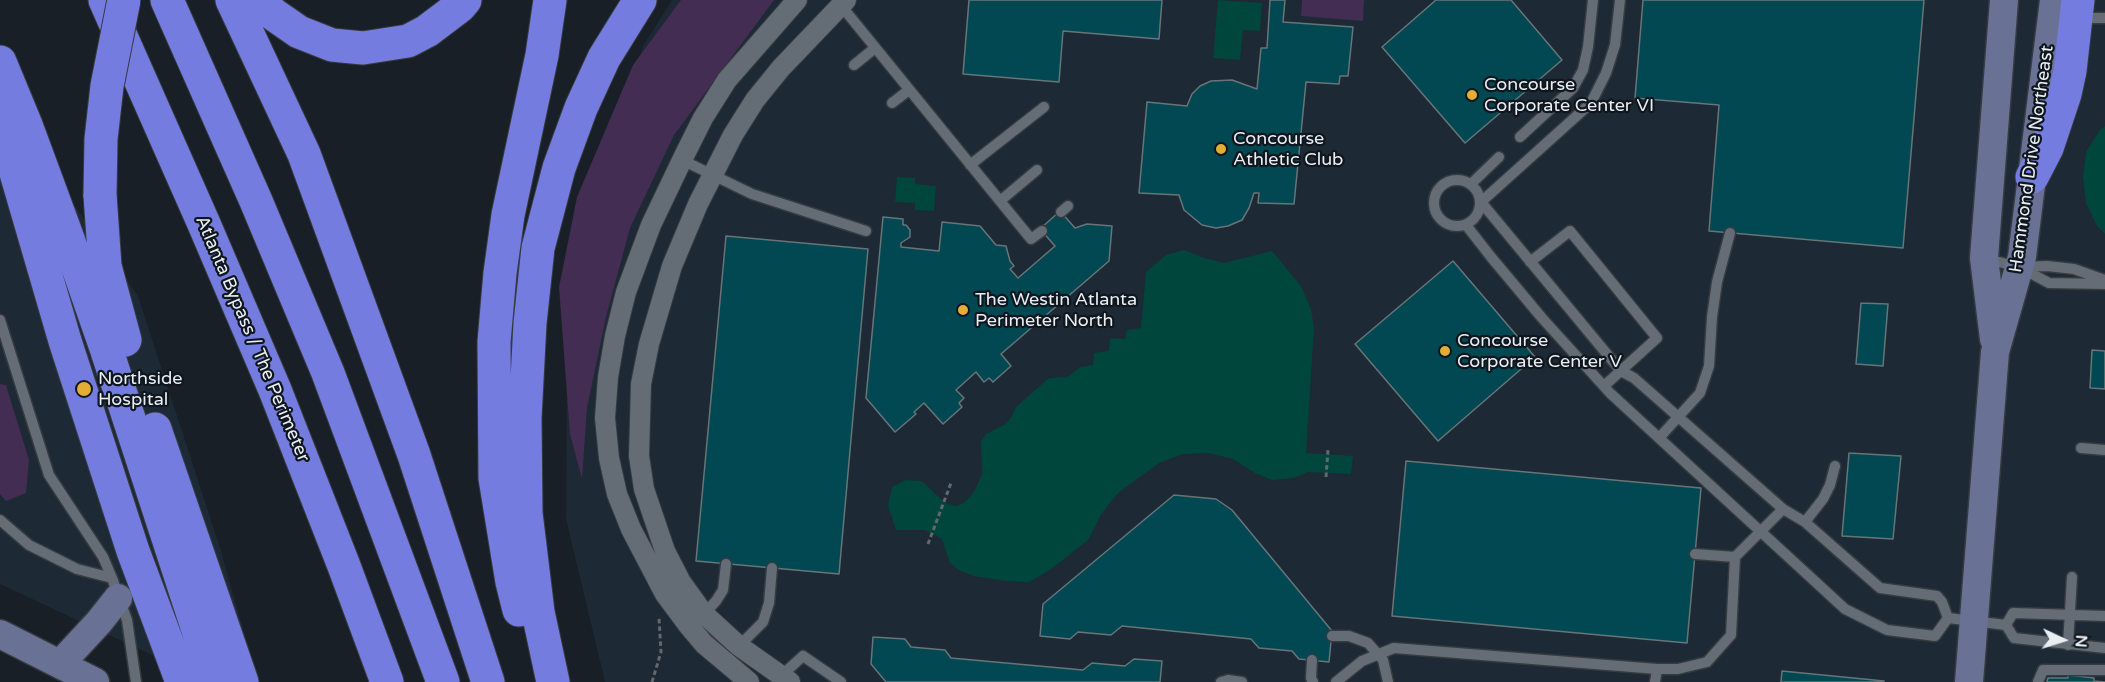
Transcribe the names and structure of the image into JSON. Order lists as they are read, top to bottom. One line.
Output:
{"streets":{"highway":["Atlanta Bypass / The Perimeter"],"main road":["Hammond Drive Northeast"]},"places":["Concourse Corporate Center VI","Concourse Athletic Club","The Westin Atlanta Perimeter North","Concourse Corporate Center V","Northside Hospital"],"north":"right"}
